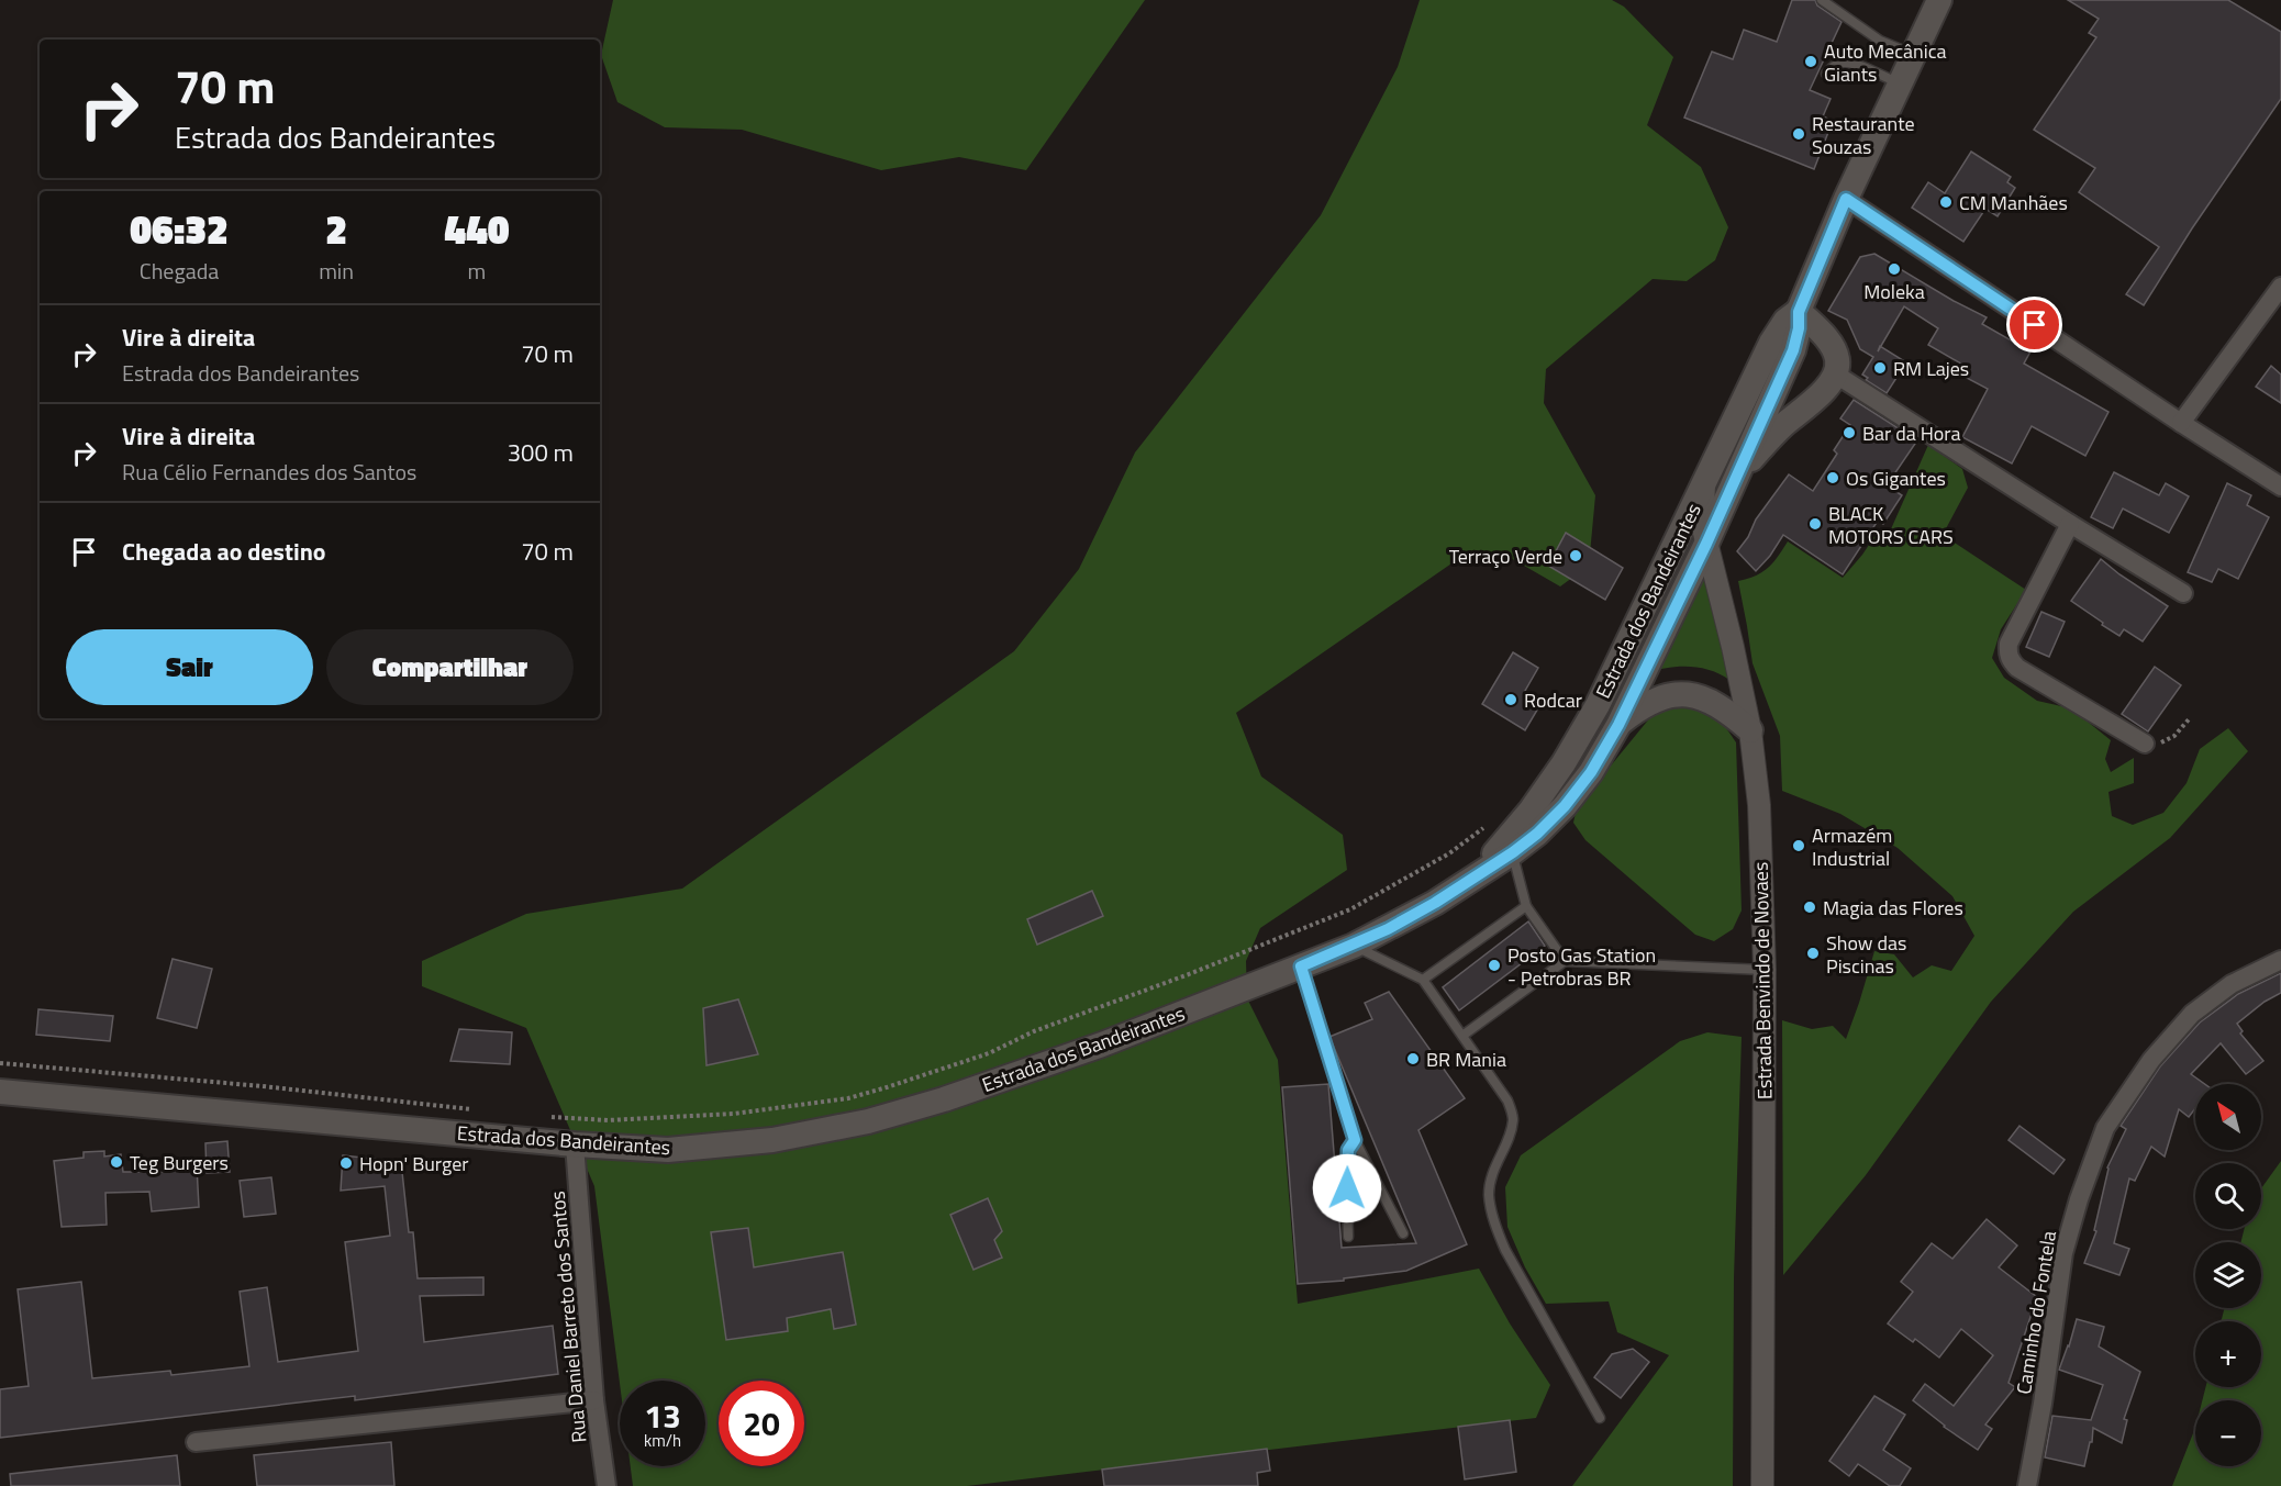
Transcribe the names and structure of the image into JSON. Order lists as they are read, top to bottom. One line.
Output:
{"streets":{"main road":["Estrada dos Bandeirantes"],"street":["Estrada Benvindo de Novaes","Caminho do Fontela","Rua Daniel Barreto dos Santos"]},"crossings":[["Estrada dos Bandeirantes","Estrada Benvindo de Novaes"],["Estrada dos Bandeirantes","Rua Daniel Barreto dos Santos"]],"places":["Auto Mecânica Giants","Restaurante Souzas","CM Manhães","Moleka","RM Lajes","Bar da Hora","Os Gigantes","BLACK MOTORS CARS","Terraço Verde","Rodcar","Armazém Industrial","Magia das Flores","Show das Piscinas","Posto Gas Station - Petrobras BR","BR Mania","Teg Burgers","Hopn' Burger"],"north":"top left","page":{"turn":["70 m","Estrada dos Bandeirantes"],"eta":["06:32","Chegada","2","min","440","m"],"list":[{"name":"Vire à direita","note":"Estrada dos Bandeirantes","value":"70 m"},{"name":"Vire à direita","note":"Rua Célio Fernandes dos Santos","value":"300 m"},{"name":"Chegada ao destino","value":"70 m"}],"buttons":["Sair","Compartilhar"],"map_buttons":["+","−"],"speed":"13 km/h","limit":"20"}}
